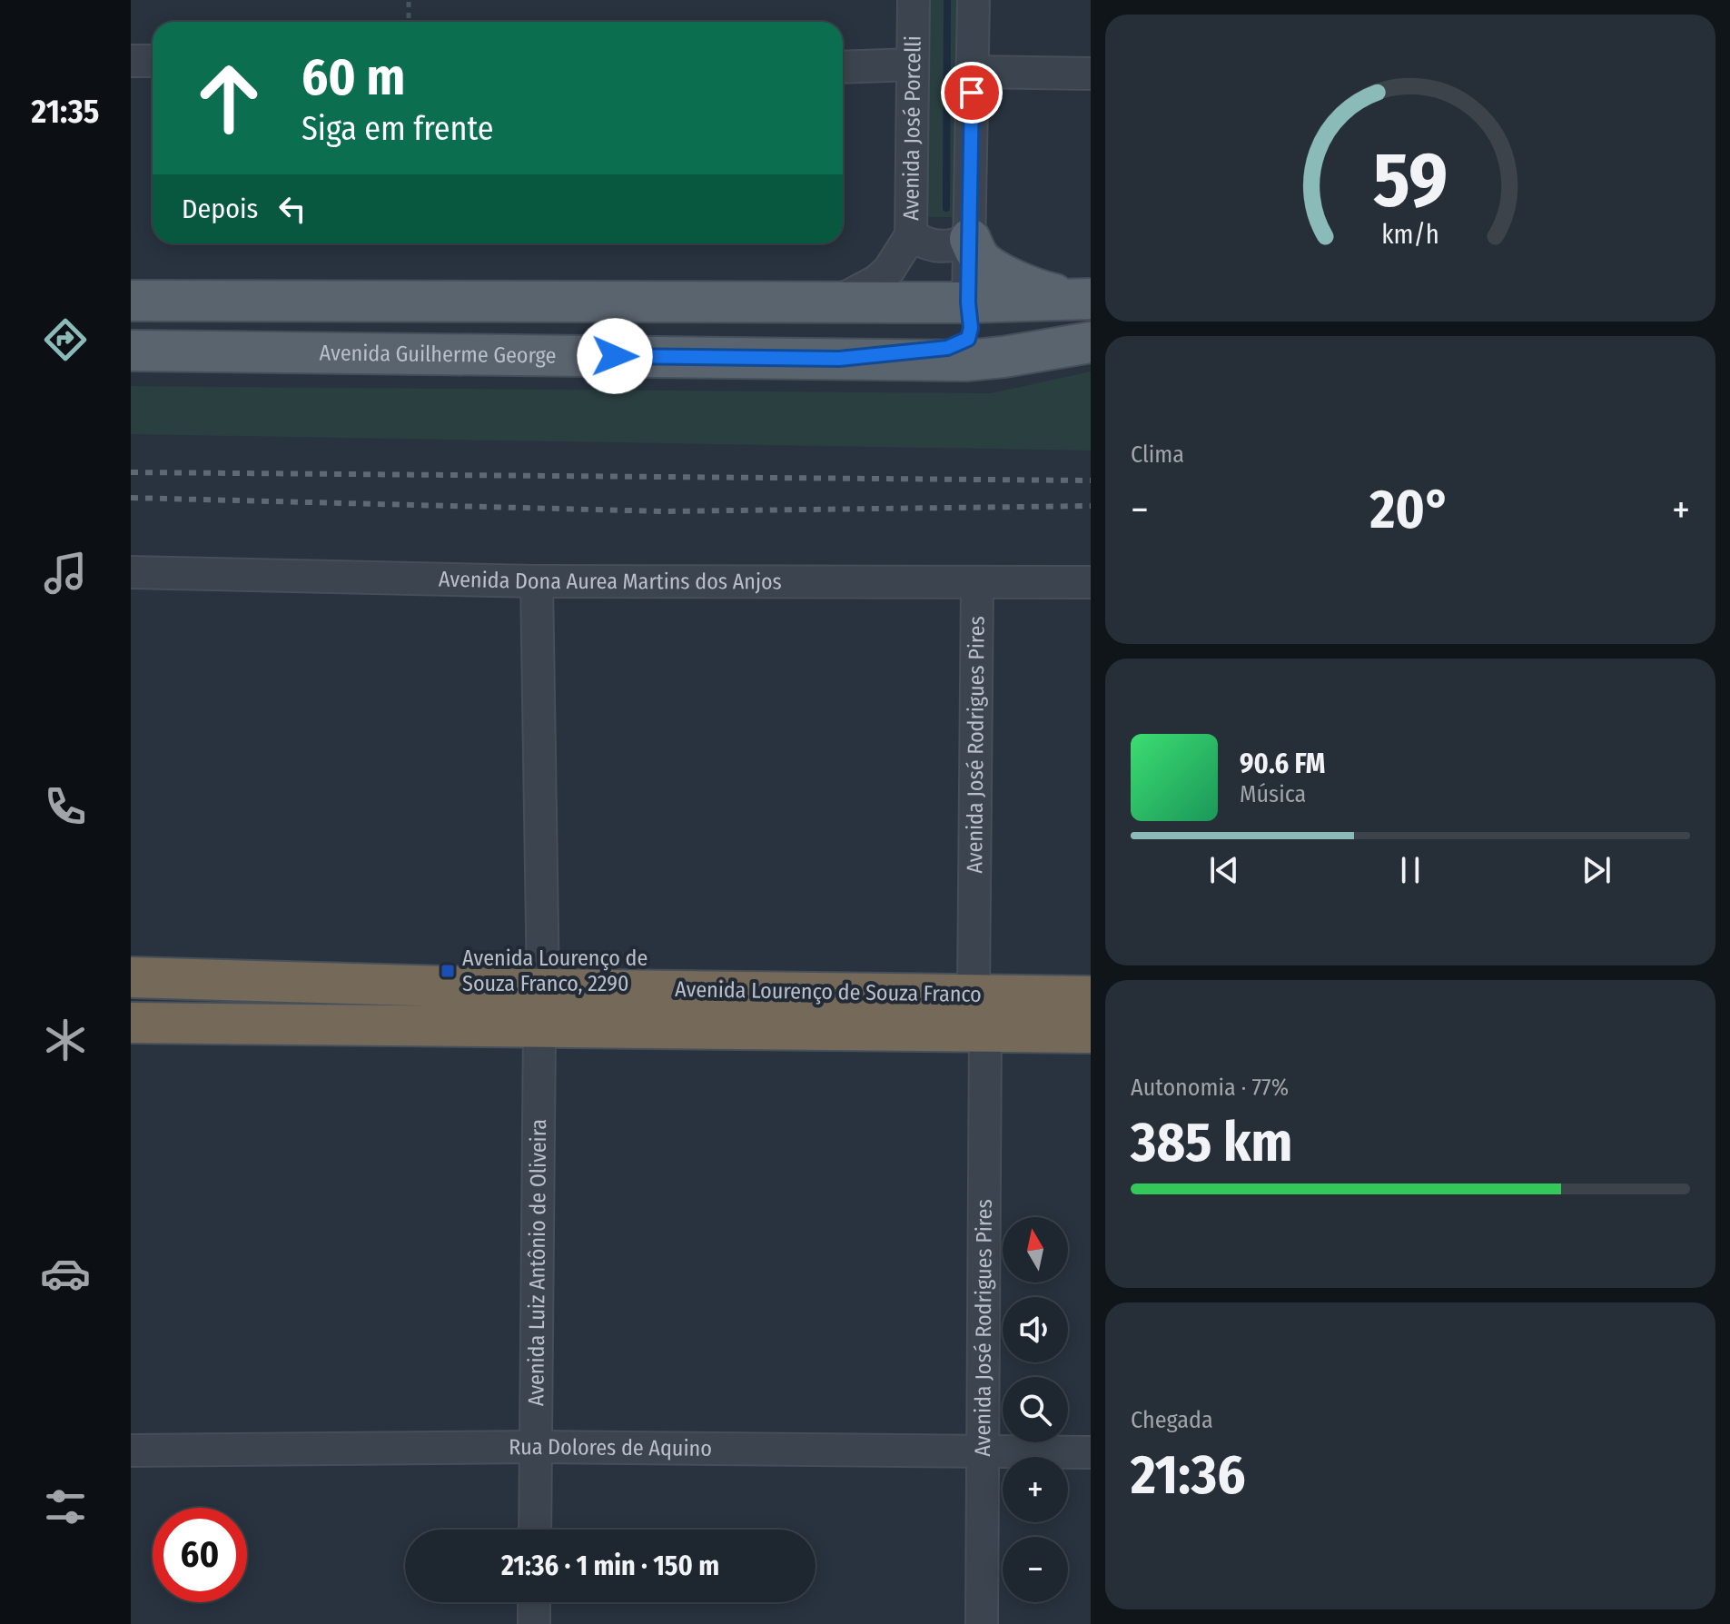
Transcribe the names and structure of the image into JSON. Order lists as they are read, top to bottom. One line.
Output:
{"streets":{"highway":["Avenida Lourenço de Souza Franco"],"main road":["Avenida Guilherme George"],"street":["Avenida José Porcelli","Avenida Dona Aurea Martins dos Anjos","Avenida José Rodrigues Pires","Avenida Luiz Antônio de Oliveira","Rua Dolores de Aquino"]},"crossings":[["Avenida Dona Aurea Martins dos Anjos","Avenida José Rodrigues Pires"],["Avenida Dona Aurea Martins dos Anjos","Avenida Luiz Antônio de Oliveira"],["Avenida José Rodrigues Pires","Avenida Lourenço de Souza Franco"],["Avenida José Rodrigues Pires","Rua Dolores de Aquino"],["Avenida Lourenço de Souza Franco","Avenida Luiz Antônio de Oliveira"],["Avenida Luiz Antônio de Oliveira","Rua Dolores de Aquino"]],"places":{"transit":["Avenida Lourenço de Souza Franco, 2290"]},"north":"top","page":{"tabs":"21:35","turn":["60 m","Siga em frente"],"then":"Depois","tile":["Clima",["Autonomia · 77%","385 km"],["Chegada","21:36"]],"heat":["−","20°","+"],"song":["90.6 FM","Música"],"map_buttons":["+","−"],"limit":"60","trip":"21:36 · 1 min · 150 m","gauge":["59","km/h"]}}
